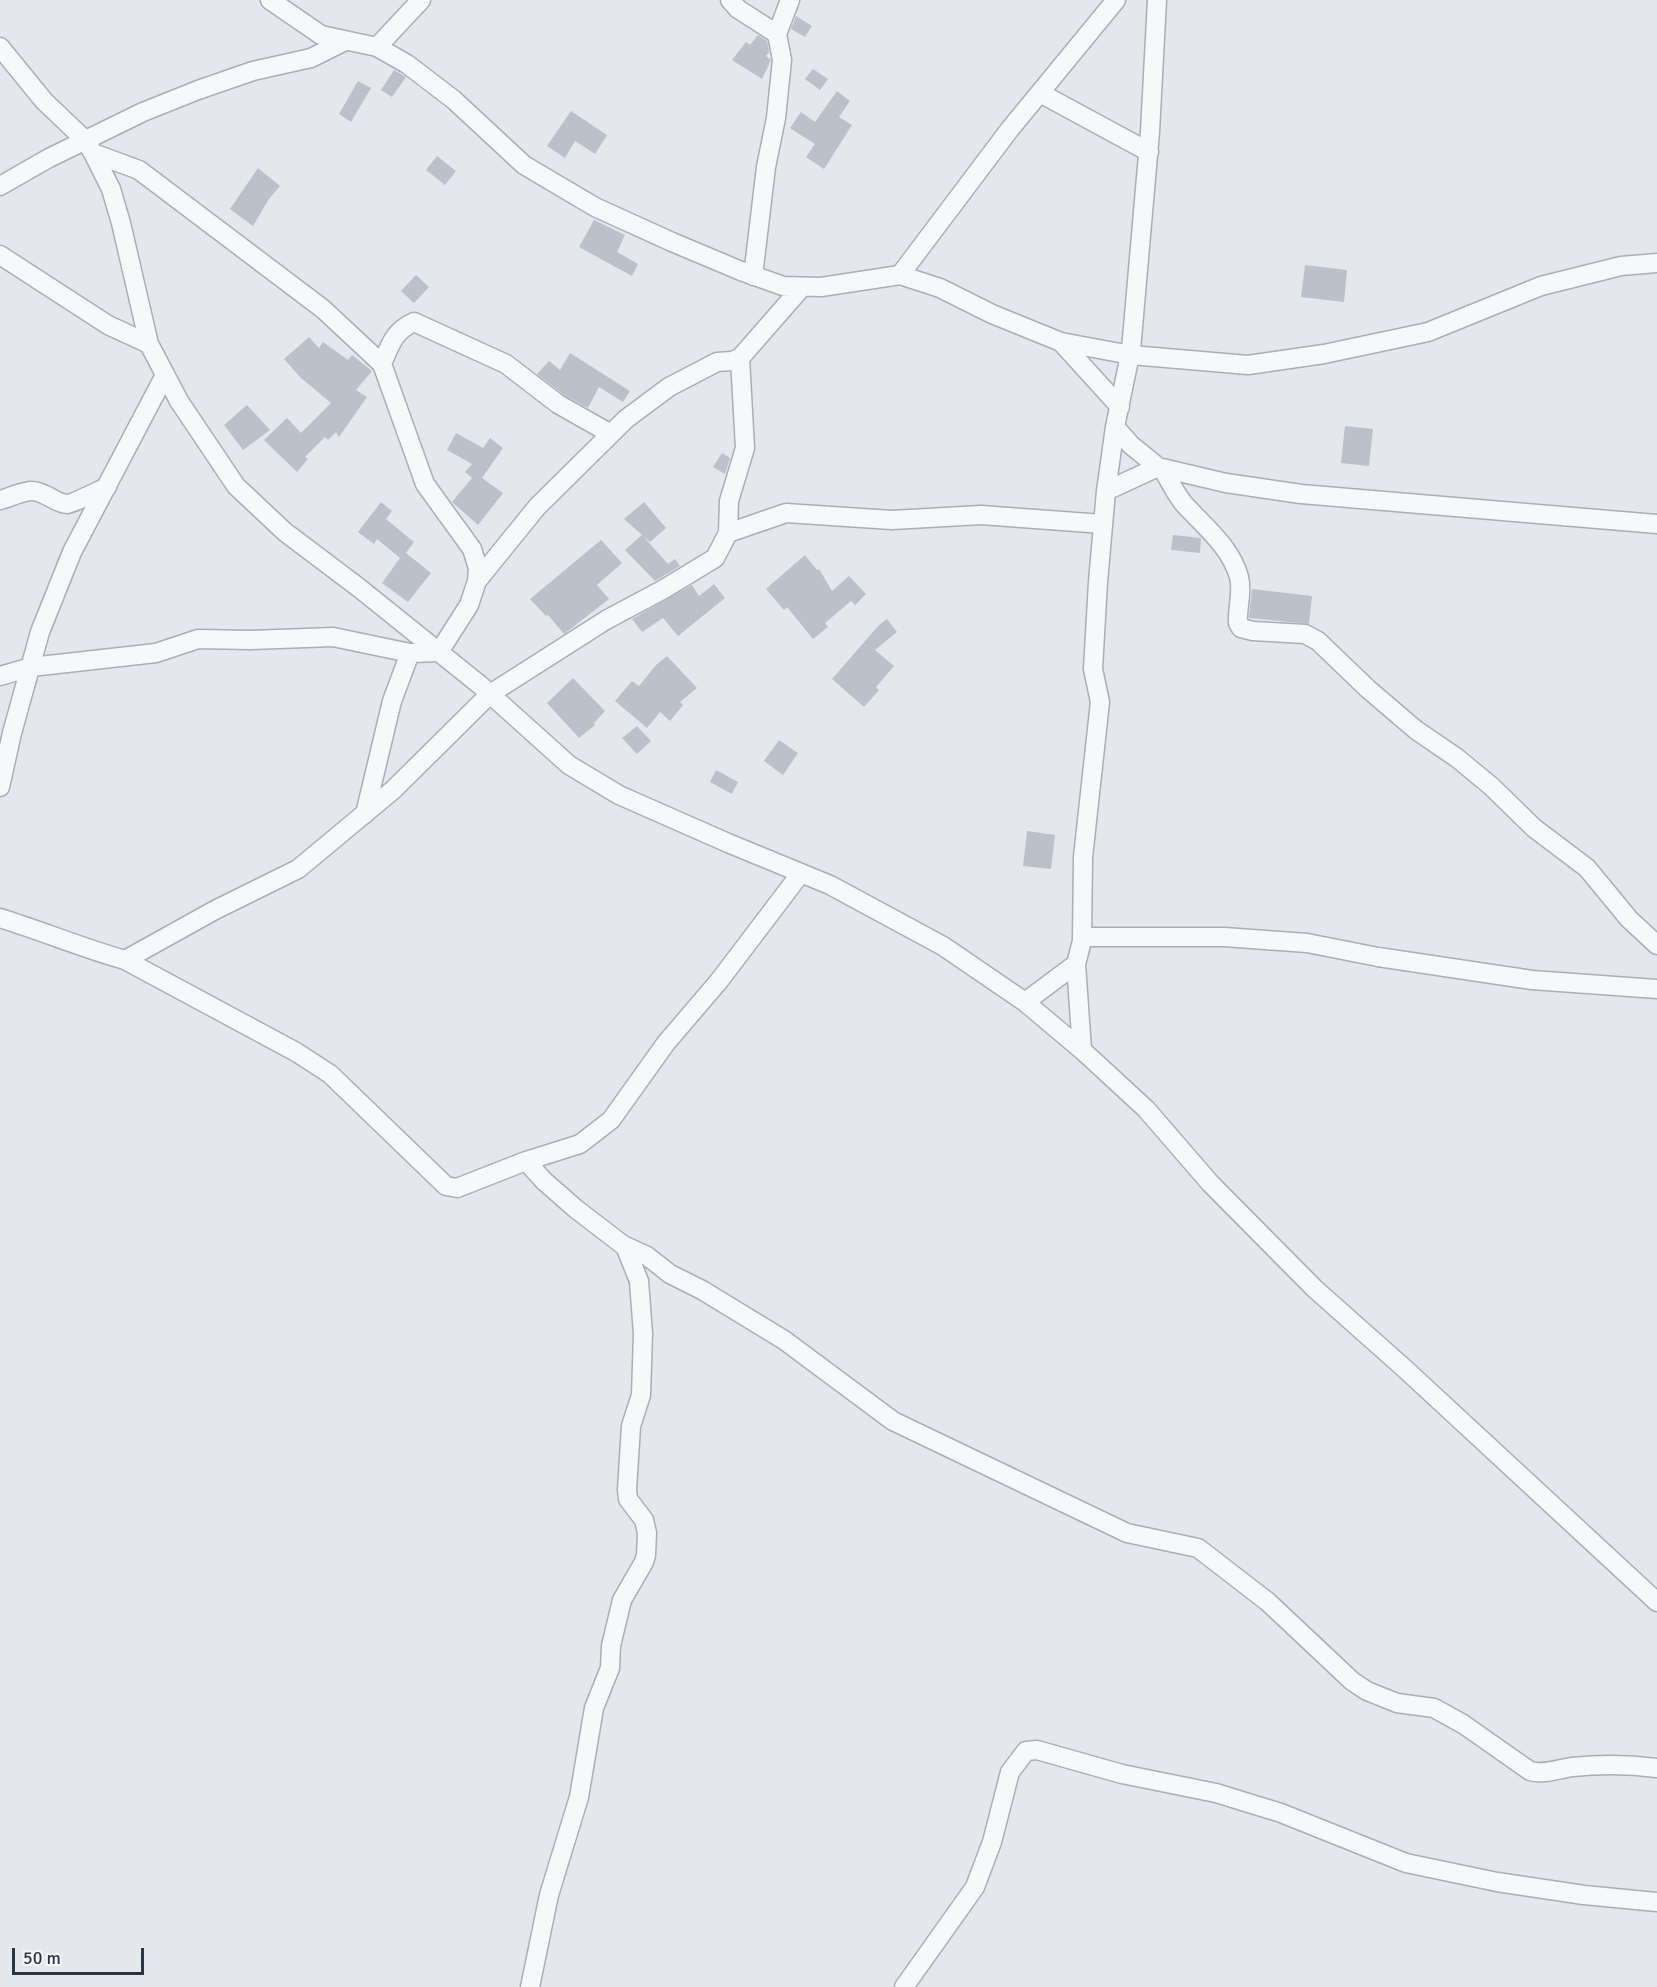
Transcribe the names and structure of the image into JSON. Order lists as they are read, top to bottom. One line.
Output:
{"scale_bar":"50 m"}
